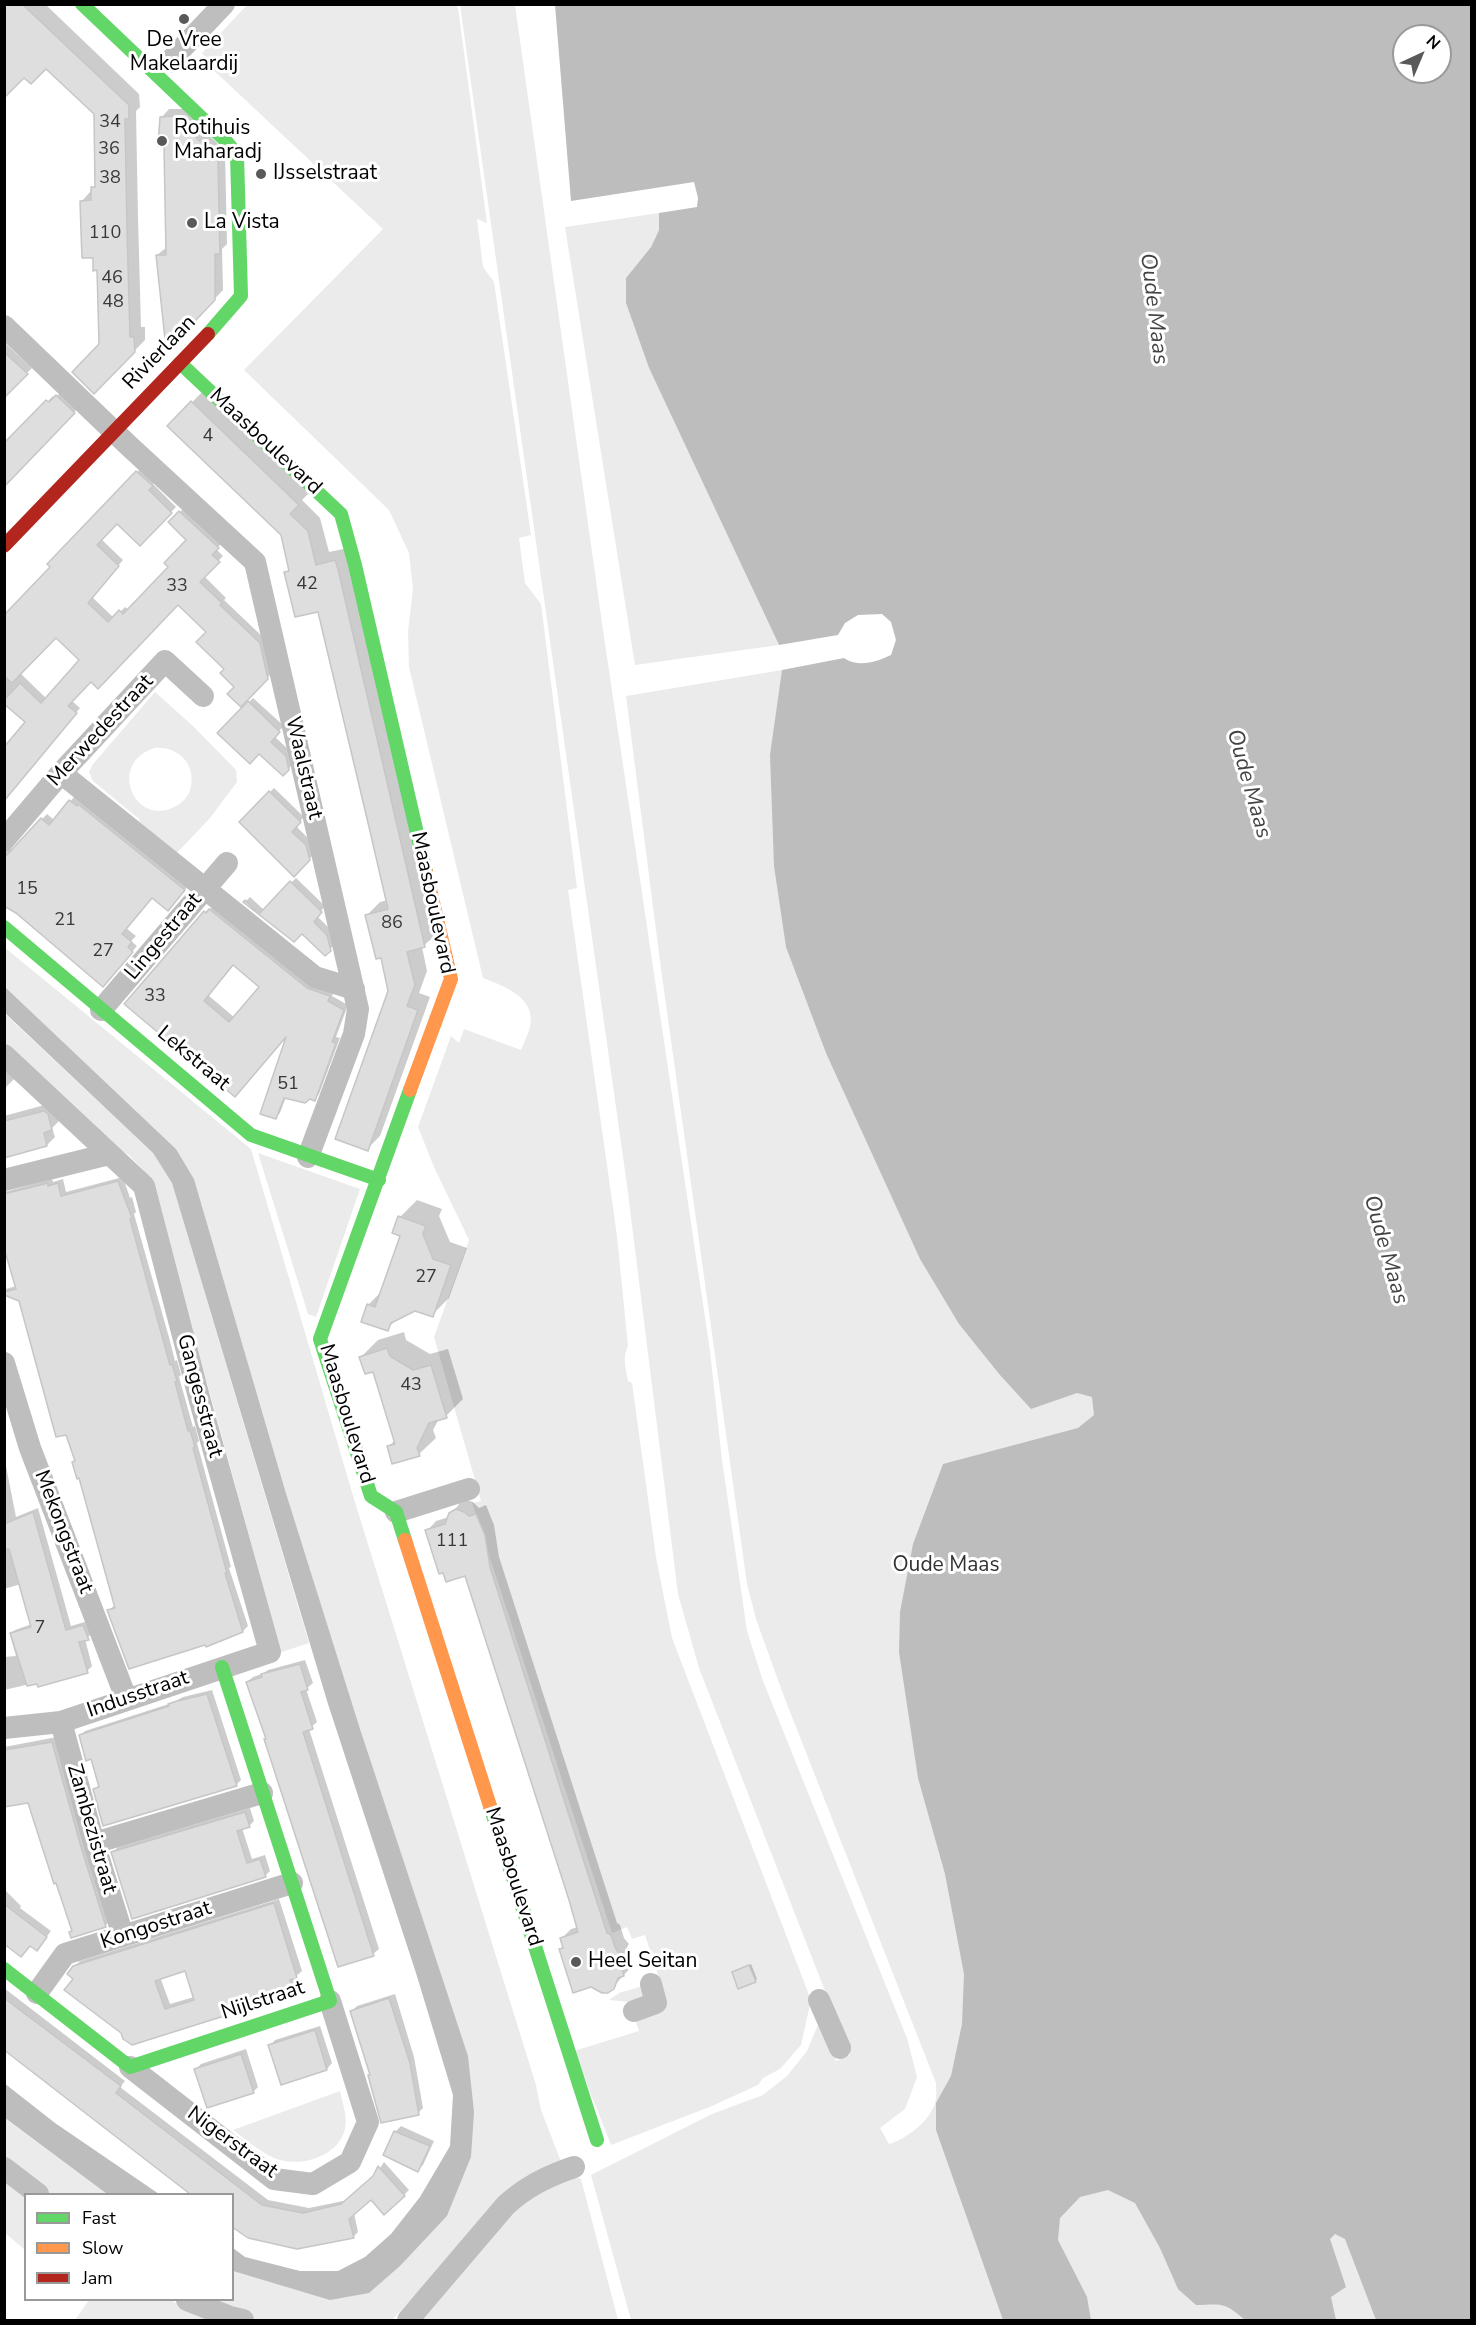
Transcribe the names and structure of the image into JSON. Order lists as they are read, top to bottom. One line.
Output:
{"streets":{"street":["Rivierlaan","Maasboulevard","Merwedestraat","Waalstraat","Lingestraat","Lekstraat","Gangesstraat","Mekongstraat","Indusstraat","Zambezistraat","Kongostraat","Nijlstraat","Nigerstraat"]},"crossings":[["Rivierlaan","Maasboulevard"],["Rivierlaan","Waalstraat"],["Maasboulevard","Lekstraat"],["Waalstraat","Lekstraat"],["Lingestraat","Lekstraat"],["Gangesstraat","Indusstraat"],["Mekongstraat","Indusstraat"],["Indusstraat","Zambezistraat"],["Indusstraat","Nijlstraat"],["Zambezistraat","Kongostraat"],["Kongostraat","Nijlstraat"],["Nijlstraat","Nigerstraat"]],"water":["Oude Maas"],"parks":["Oude Maas"],"places":["De Vree Makelaardij","Rotihuis Maharadj","IJsselstraat","La Vista","Heel Seitan"],"house_numbers":["34","36","38","110","46","48","4","42","33","15","21","86","27","33","51","27","43","111","7"],"legend":["Fast","Slow","Jam"],"north":"top right"}
